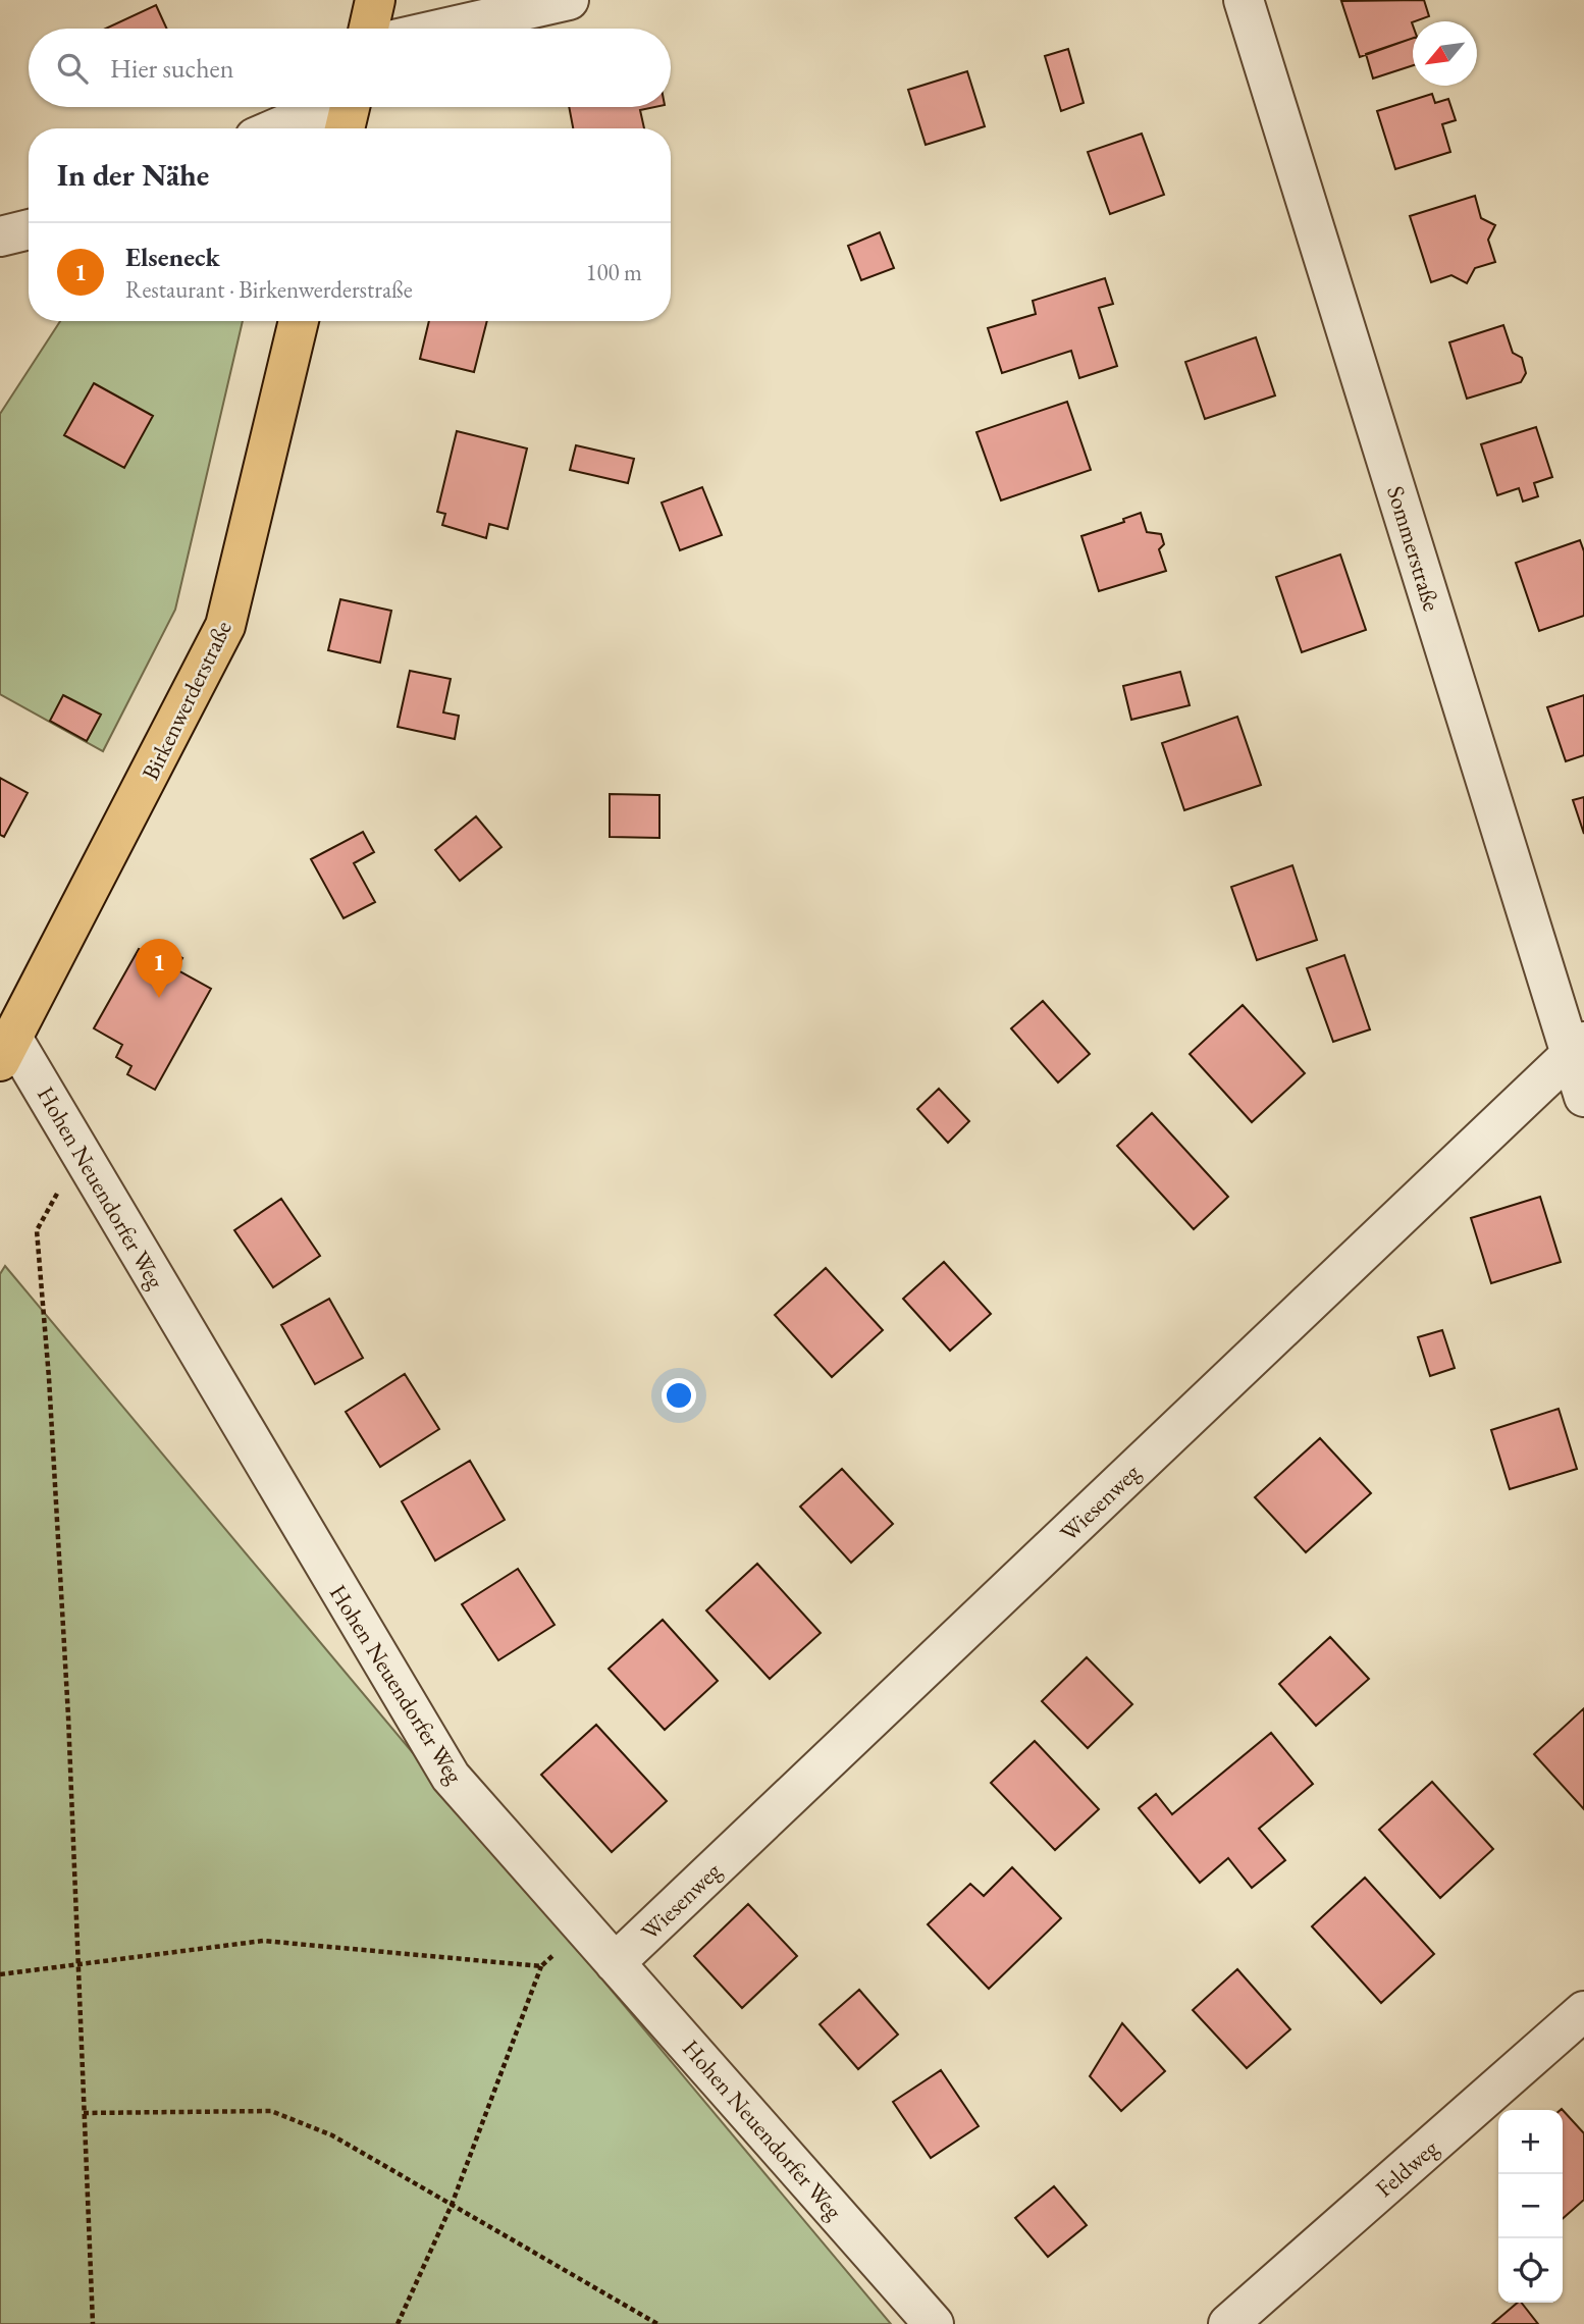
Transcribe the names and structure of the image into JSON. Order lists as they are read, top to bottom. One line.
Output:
{"streets":{"main road":["Birkenwerderstraße"],"street":["Sommerstraße","Hohen Neuendorfer Weg","Wiesenweg","Feldweg"]},"crossings":[["Sommerstraße","Wiesenweg"],["Birkenwerderstraße","Hohen Neuendorfer Weg"],["Hohen Neuendorfer Weg","Wiesenweg"]],"north":"bottom left","page":{"search":"Hier suchen","heading":"In der Nähe","list":[{"mark":"1","name":"Elseneck","note":"Restaurant · Birkenwerderstraße","value":"100 m"}],"pins":"1","map_buttons":["+","−"]}}
